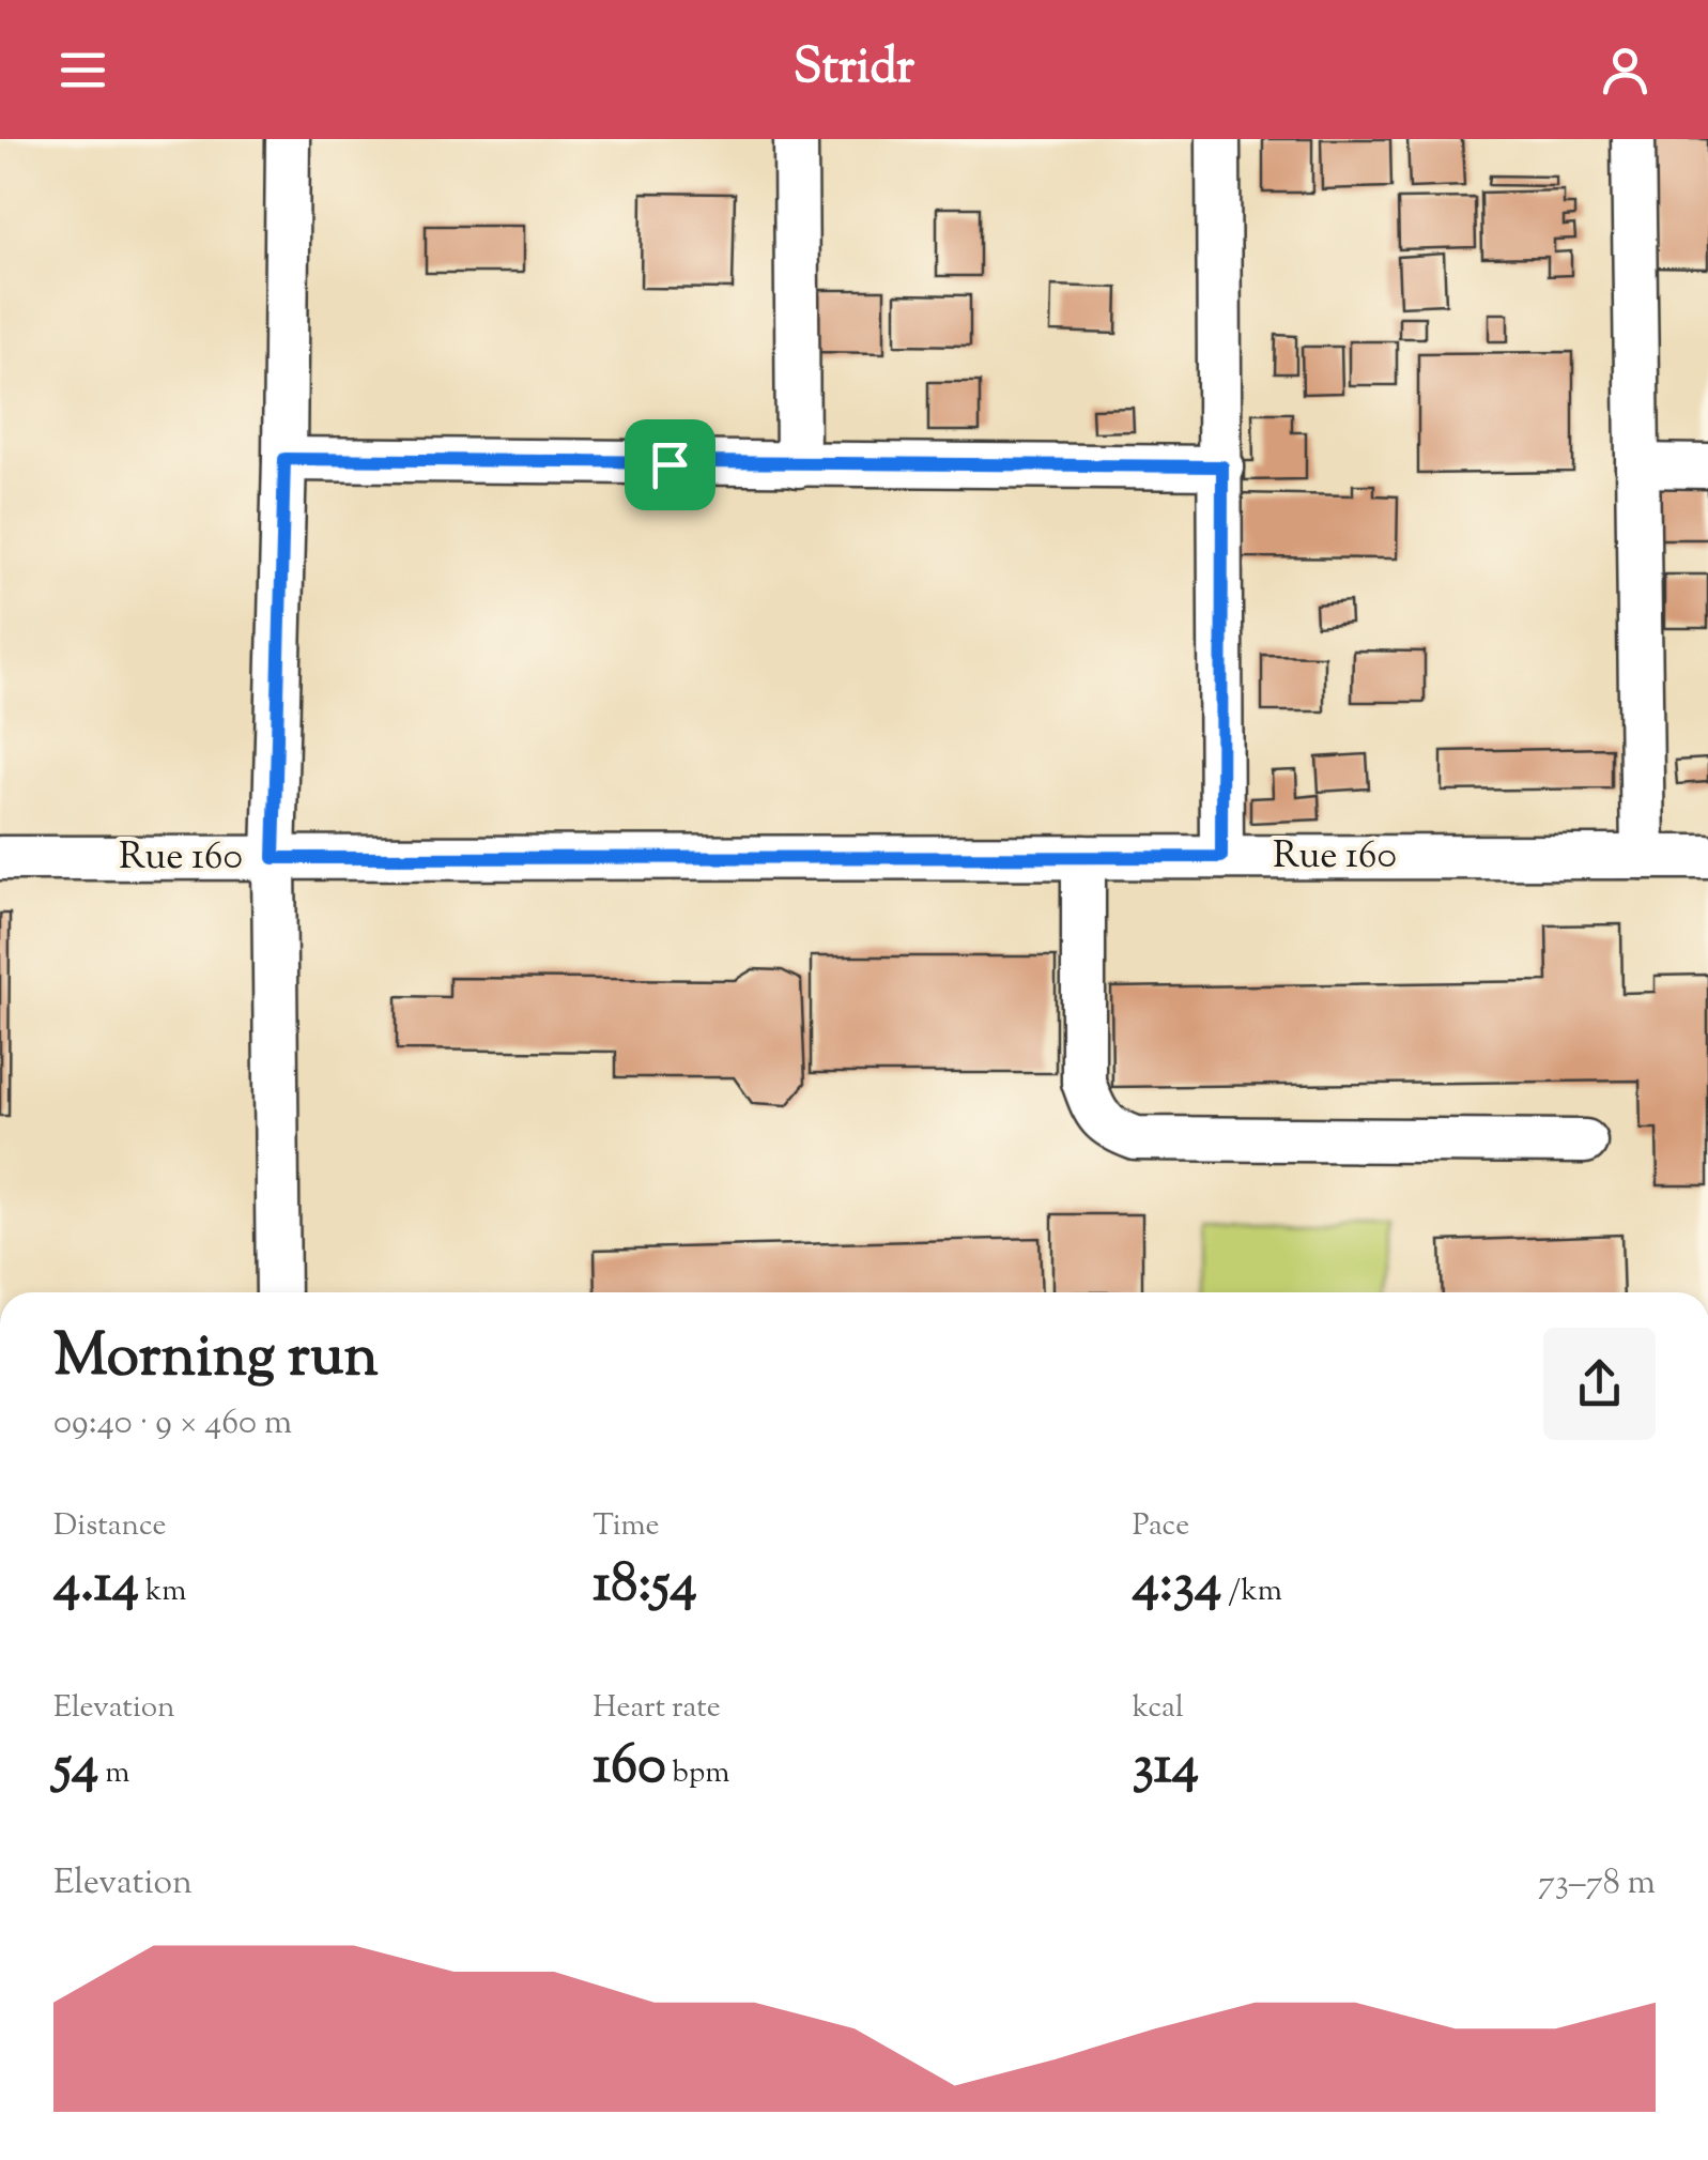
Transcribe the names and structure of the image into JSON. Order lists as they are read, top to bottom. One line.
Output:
{"streets":{"street":["Rue 160"]},"page":{"header":"Stridr","heading":["Morning run","09:40 · 9 × 460 m"],"stats":[["Distance","4.14 km"],["Time","18:54"],["Pace","4:34 /km"],["Elevation","54 m"],["Heart rate","160 bpm"],["kcal","314"]],"chart":["Elevation","73–78 m"]}}
